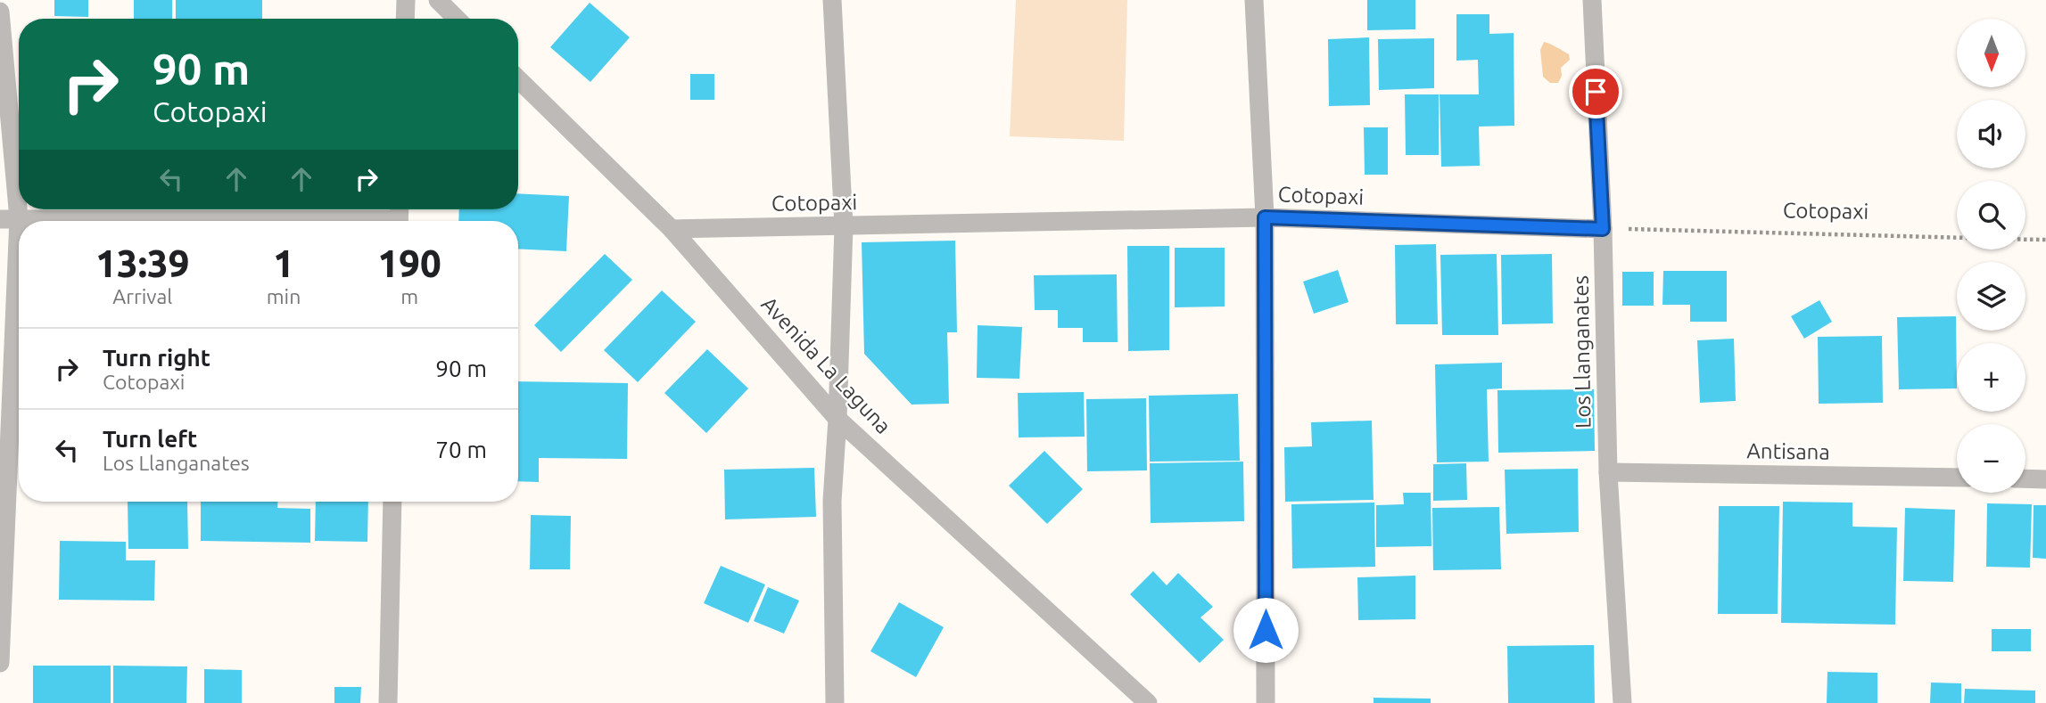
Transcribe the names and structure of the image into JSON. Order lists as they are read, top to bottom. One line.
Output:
{"streets":{"street":["Cotopaxi","Los Llanganates","Avenida La Laguna","Antisana"]},"crossings":[["Cotopaxi","Los Llanganates"],["Cotopaxi","Avenida La Laguna"],["Los Llanganates","Antisana"]],"north":"bottom","page":{"map_buttons":["+","−"],"turn":["90 m","Cotopaxi"],"eta":["13:39","Arrival","1","min","190","m"],"list":[{"name":"Turn right","note":"Cotopaxi","value":"90 m"},{"name":"Turn left","note":"Los Llanganates","value":"70 m"}]}}
